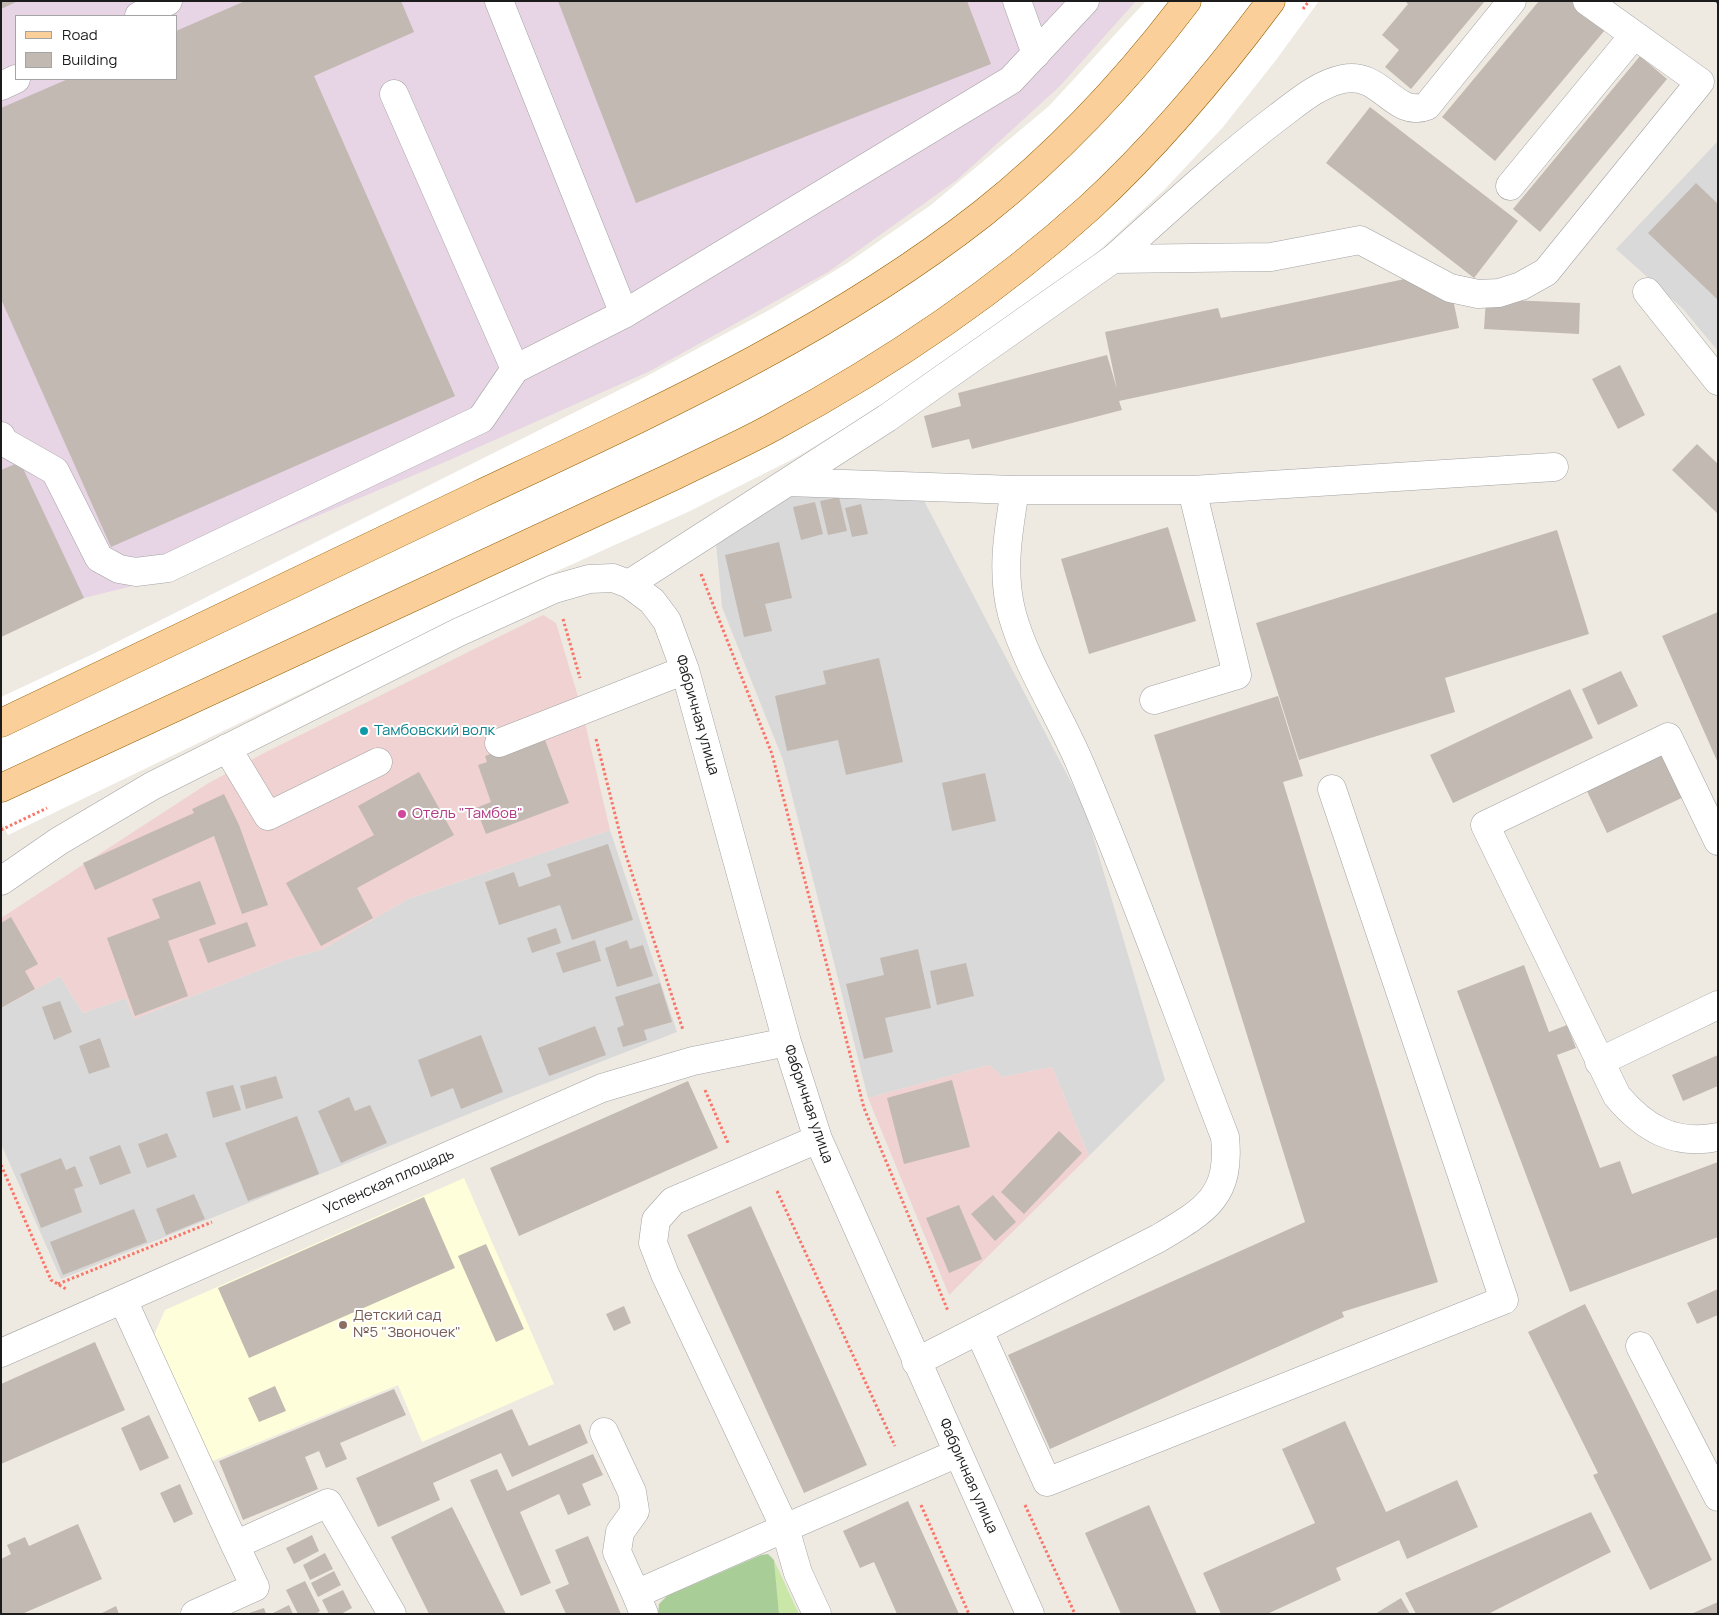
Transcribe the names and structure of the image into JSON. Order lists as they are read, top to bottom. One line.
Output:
{"streets":{"street":["Фабричная улица","Успенская площадь"]},"crossings":[["Фабричная улица","Успенская площадь"]],"places":["Тамбовский волк","Отель \"Тамбов\"","Детский сад №5 \"Звоночек\""],"legend":["Road","Building"]}
